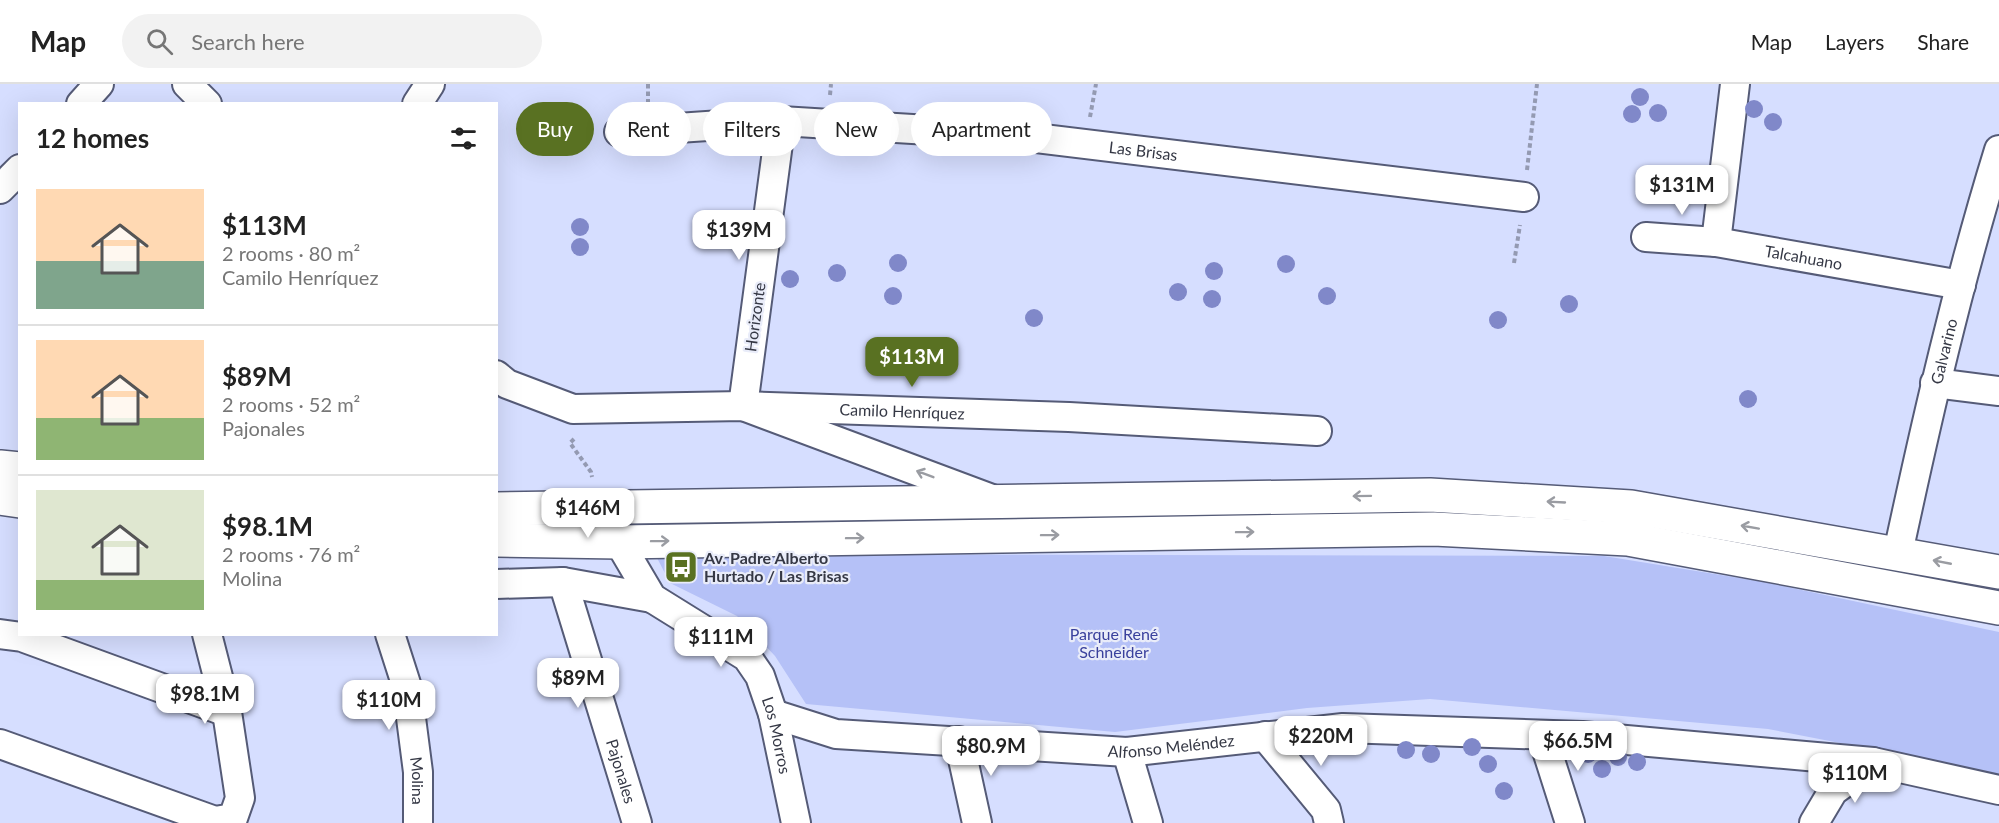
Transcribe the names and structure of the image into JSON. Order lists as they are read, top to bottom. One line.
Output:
{"streets":{"street":["Las Brisas","Talcahuano","Horizonte","Galvarino","Camilo Henríquez","Los Morros","Alfonso Meléndez","Pajonales","Molina"]},"crossings":[["Talcahuano","Galvarino"],["Horizonte","Camilo Henríquez"],["Los Morros","Alfonso Meléndez"]],"parks":["Parque René Schneider"],"places":{"bus stop":["Av. Padre Alberto Hurtado / Las Brisas"]},"page":{"header":"Map","search":"Search here","nav":["Map","Layers","Share"],"chip":["Buy","Rent","Filters","New","Apartment"],"heading":"12 homes","price":["$131M","$139M","$113M","$146M","$111M","$89M","$98.1M","$110M","$220M","$66.5M","$80.9M","$110M"],"list":[{"name":"$113M","note":"2 rooms · 80 m² · Camilo Henríquez"},{"name":"$89M","note":"2 rooms · 52 m² · Pajonales"},{"name":"$98.1M","note":"2 rooms · 76 m² · Molina"}]}}
